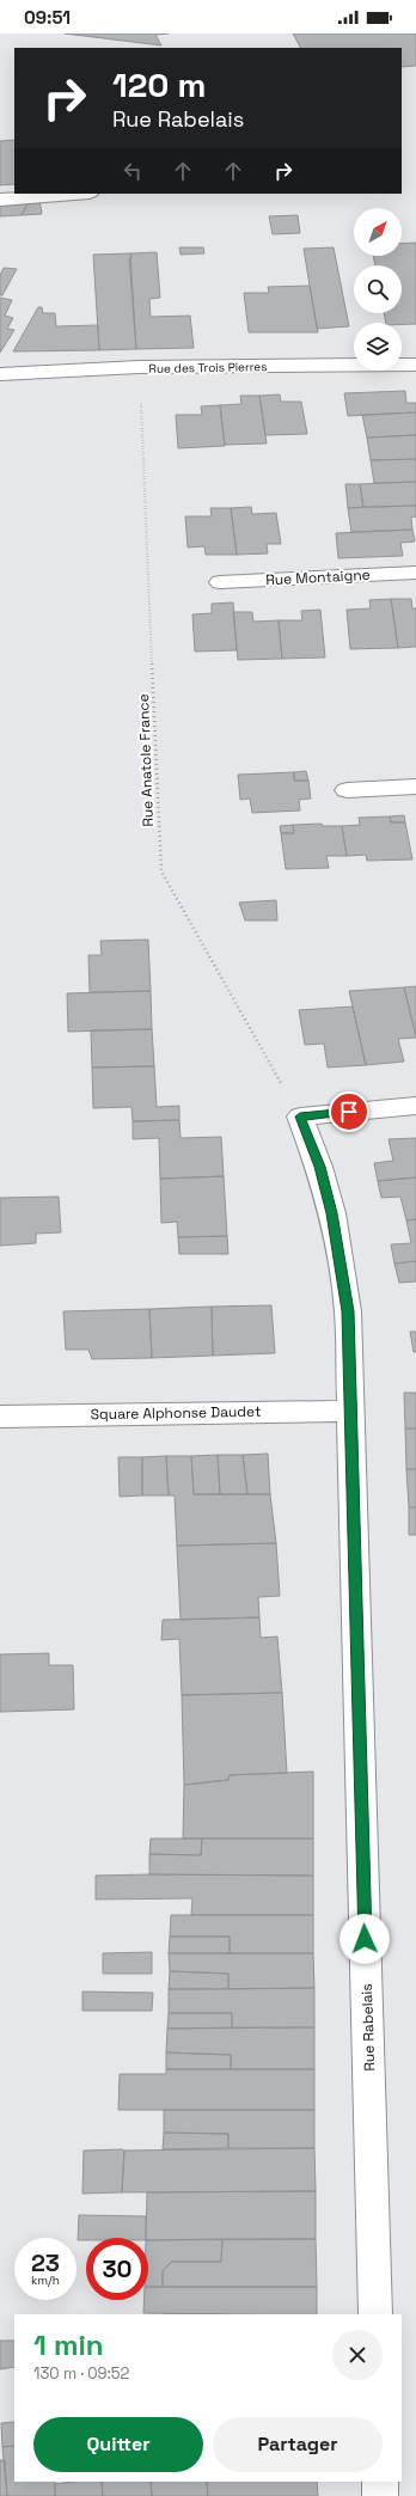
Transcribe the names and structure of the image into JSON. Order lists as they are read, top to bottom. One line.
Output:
{"streets":{"street":["Rue des Trois Pierres","Rue Montaigne","Square Alphonse Daudet","Rue Rabelais"],"path":["Rue Anatole France"]},"crossings":[["Rue des Trois Pierres","Rue Anatole France"],["Rue Anatole France","Rue Rabelais"],["Square Alphonse Daudet","Rue Rabelais"]],"north":"top right","page":{"status":"09:51","turn":["120 m","Rue Rabelais"],"speed":"23 km/h","limit":"30","heading":["1 min","130 m · 09:52"],"buttons":["Quitter","Partager"]}}
